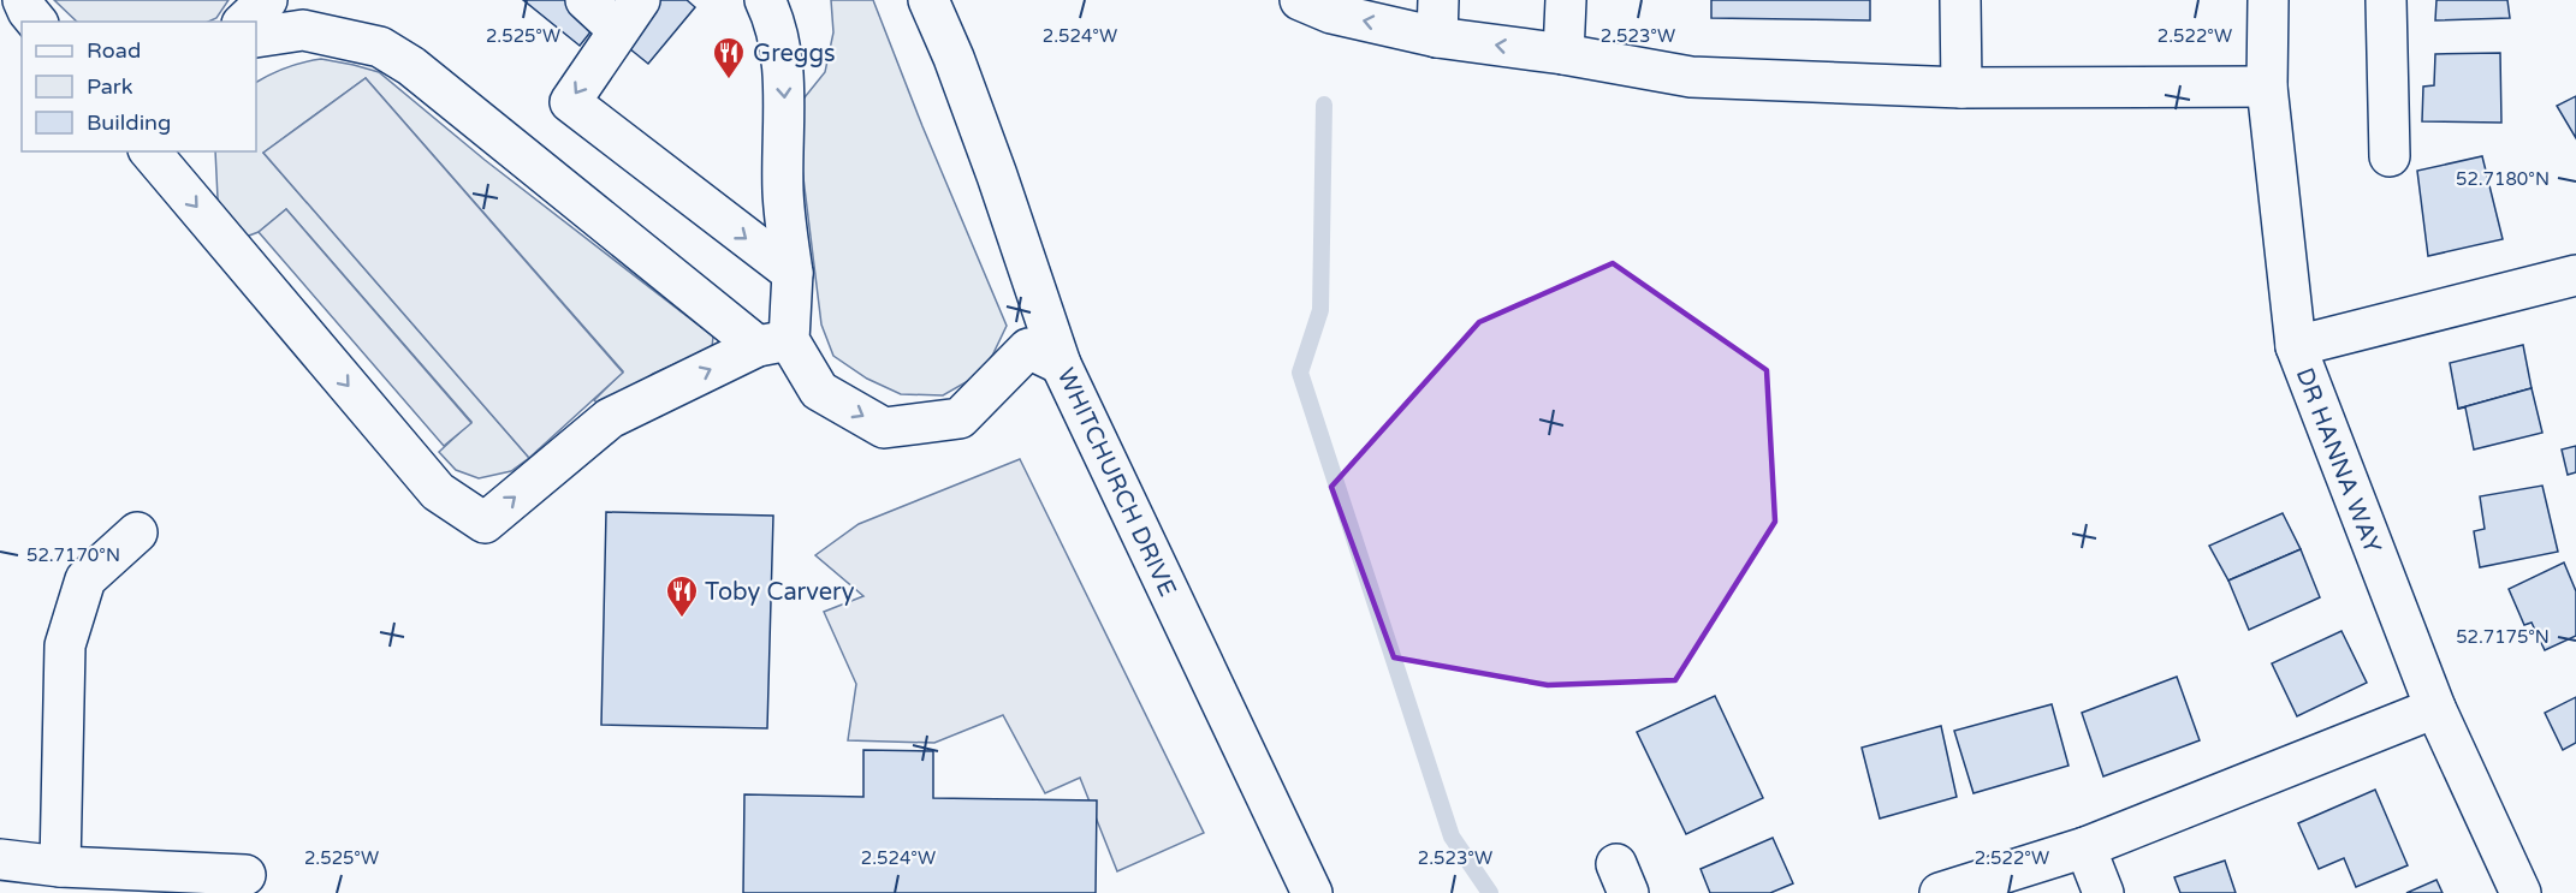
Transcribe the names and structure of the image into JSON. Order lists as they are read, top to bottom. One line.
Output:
{"streets":{"street":["DR HANNA WAY","WHITCHURCH DRIVE"]},"places":{"restaurant":["Greggs","Toby Carvery"]},"legend":["Road","Park","Building"],"coordinates":["2.525°W","2.524°W","2.523°W","2.522°W","52.7180°N","52.7170°N","52.7175°N"]}
